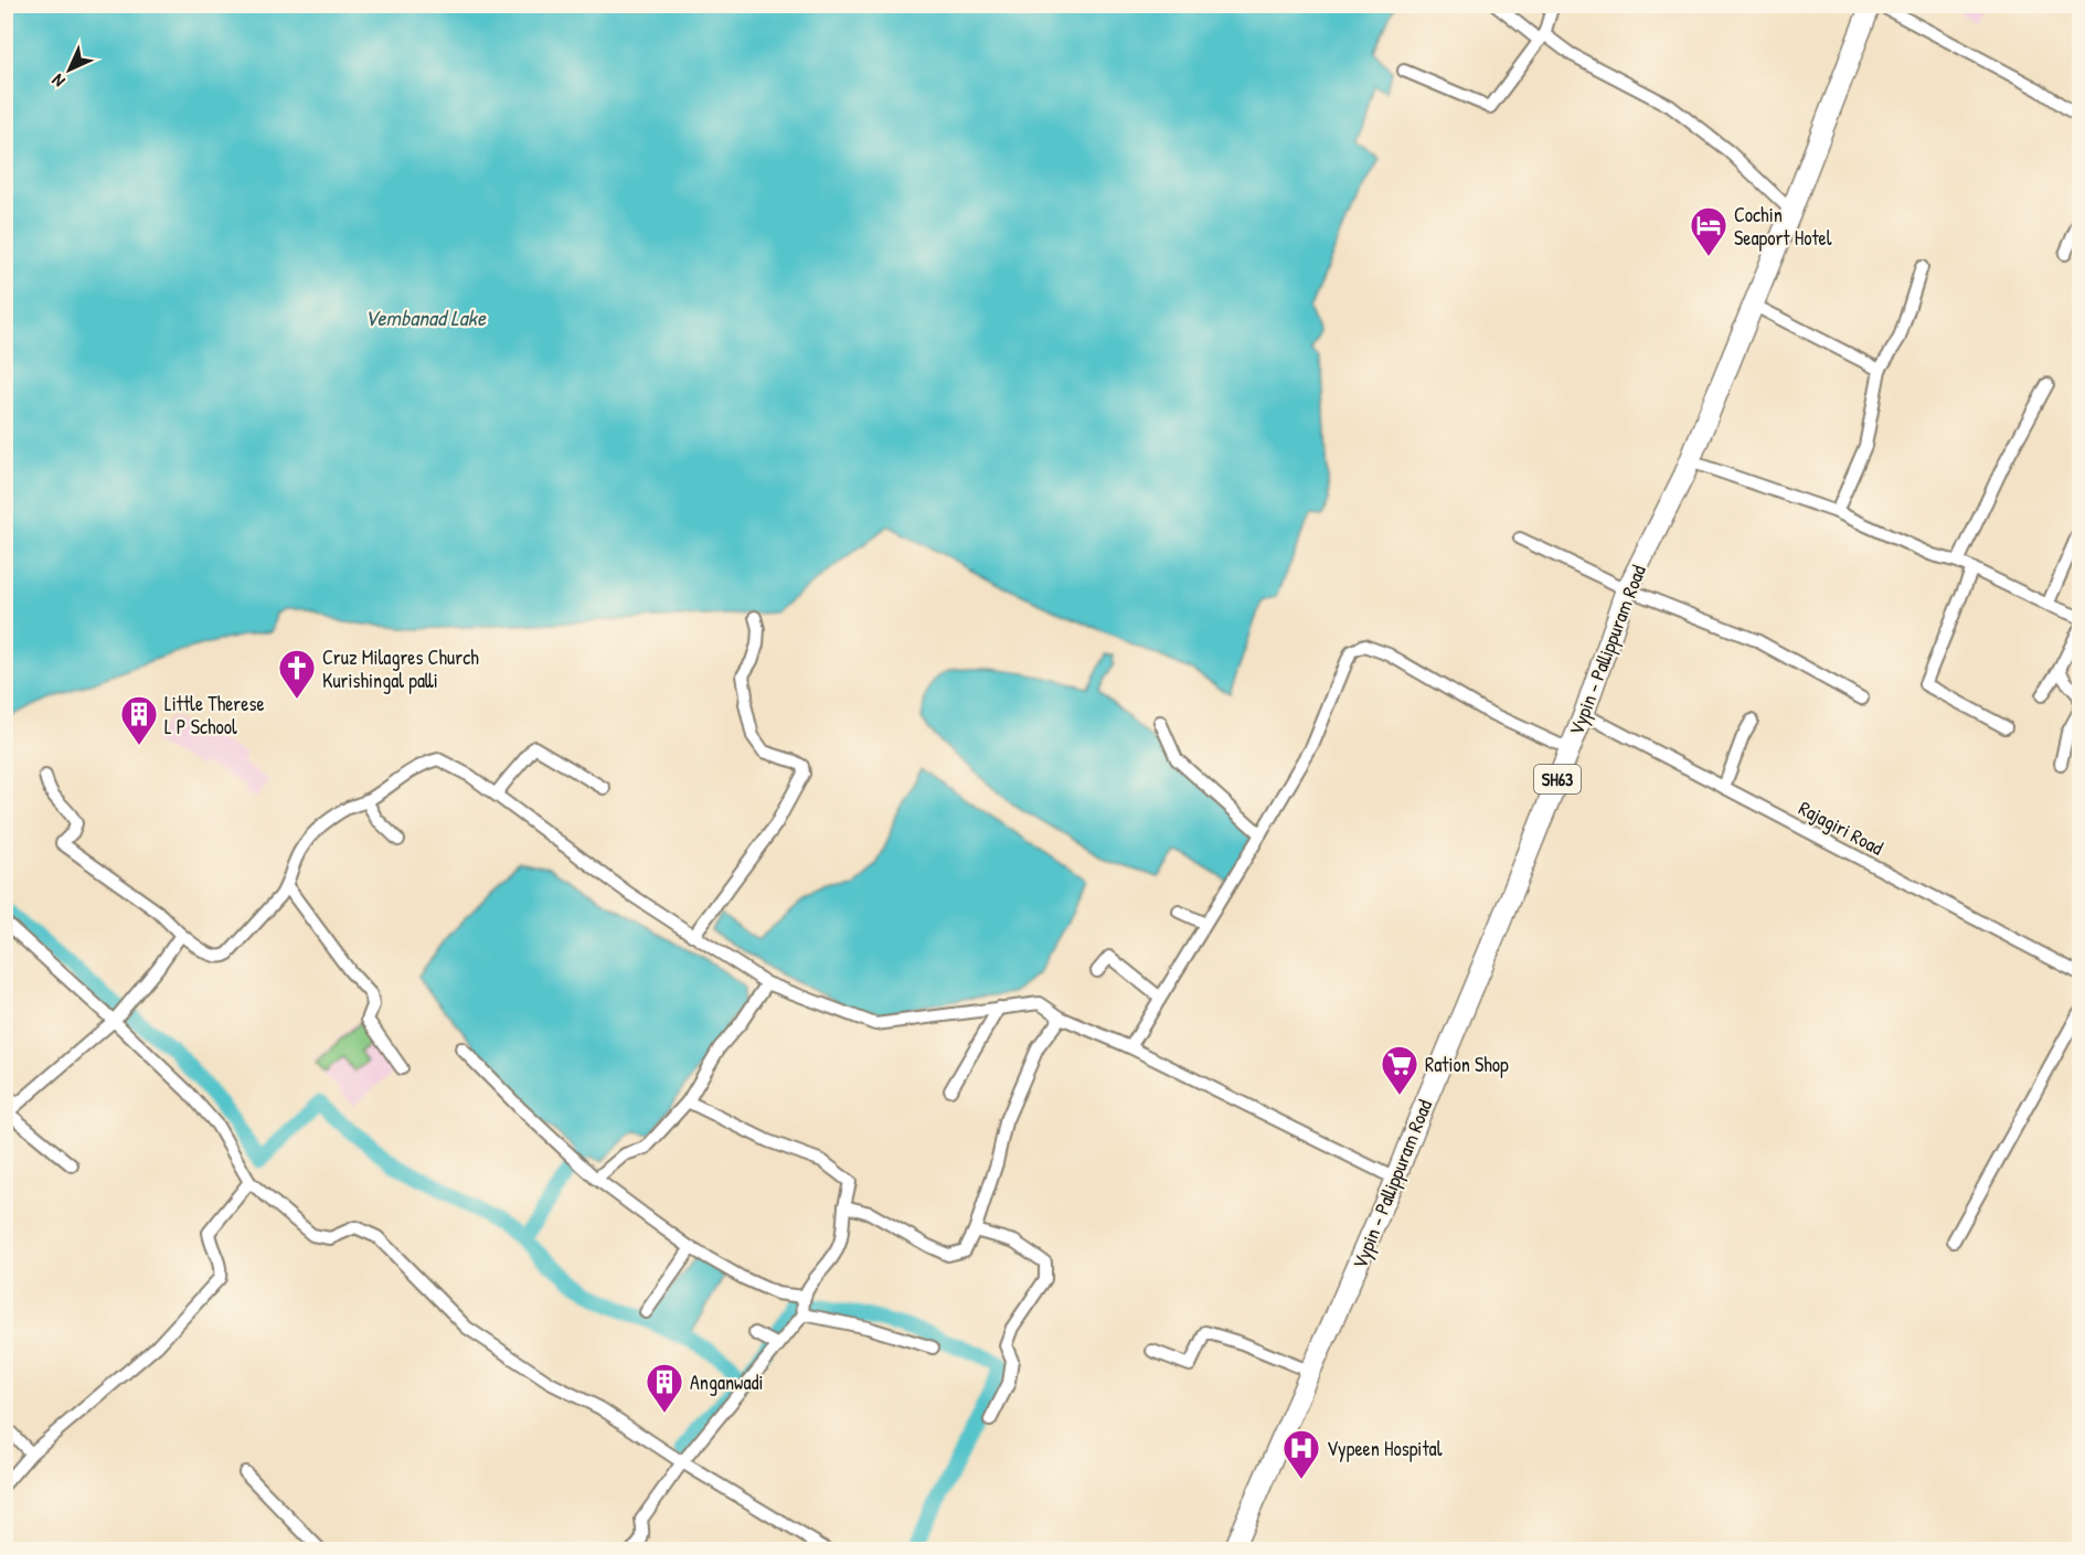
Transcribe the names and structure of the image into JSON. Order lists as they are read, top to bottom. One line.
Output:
{"streets":{"main road":["Vypin - Pallippuram Road","SH63"],"street":["Rajagiri Road"]},"crossings":[["Vypin - Pallippuram Road","Rajagiri Road"]],"water":["Vembanad Lake"],"places":{"hotel":["Cochin Seaport Hotel"],"church":["Cruz Milagres Church Kurishingal palli"],"building":["Little Therese L P School","Anganwadi"],"supermarket":["Ration Shop"],"hospital":["Vypeen Hospital"]},"north":"bottom left"}
